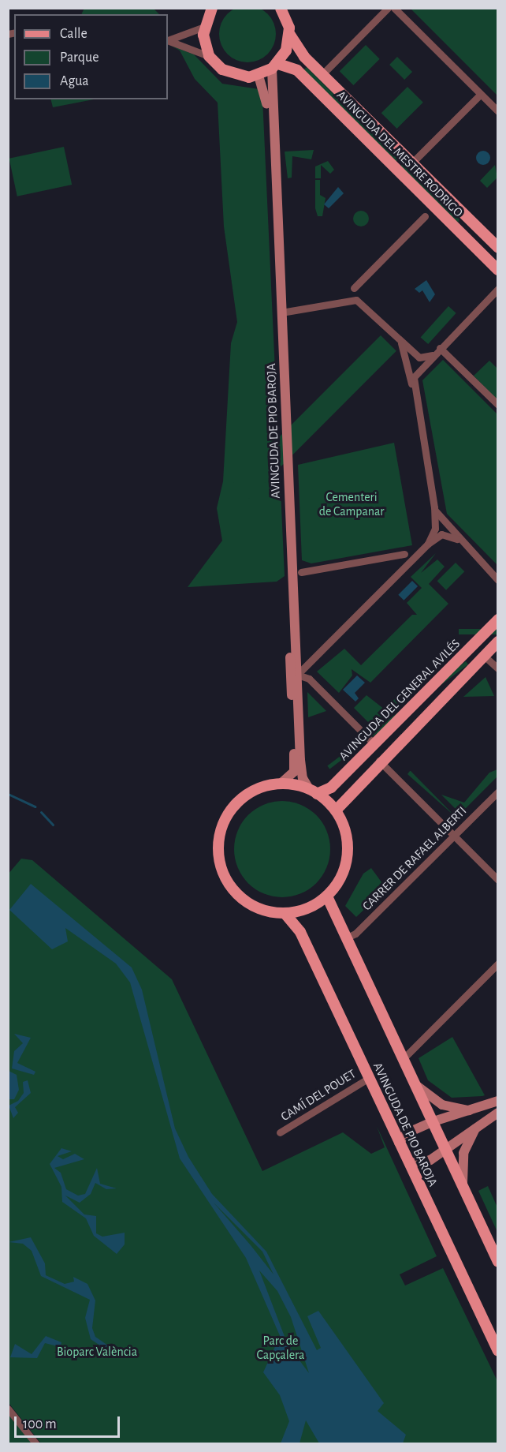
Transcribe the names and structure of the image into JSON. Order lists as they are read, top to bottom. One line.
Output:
{"streets":{"main road":["AVINGUDA DEL MESTRE RODRIGO","AVINGUDA DE PIO BAROJA","AVINGUDA DEL GENERAL AVILÉS"],"street":["CARRER DE RAFAEL ALBERTI","CAMÍ DEL POUET"]},"crossings":[["AVINGUDA DEL MESTRE RODRIGO","AVINGUDA DE PIO BAROJA"],["AVINGUDA DE PIO BAROJA","AVINGUDA DEL GENERAL AVILÉS"],["AVINGUDA DE PIO BAROJA","CARRER DE RAFAEL ALBERTI"],["AVINGUDA DE PIO BAROJA","CAMÍ DEL POUET"]],"parks":["Cementeri de Campanar","Parc de Capçalera","Bioparc València"],"legend":["Calle","Parque","Agua"],"scale_bar":"100 m"}
